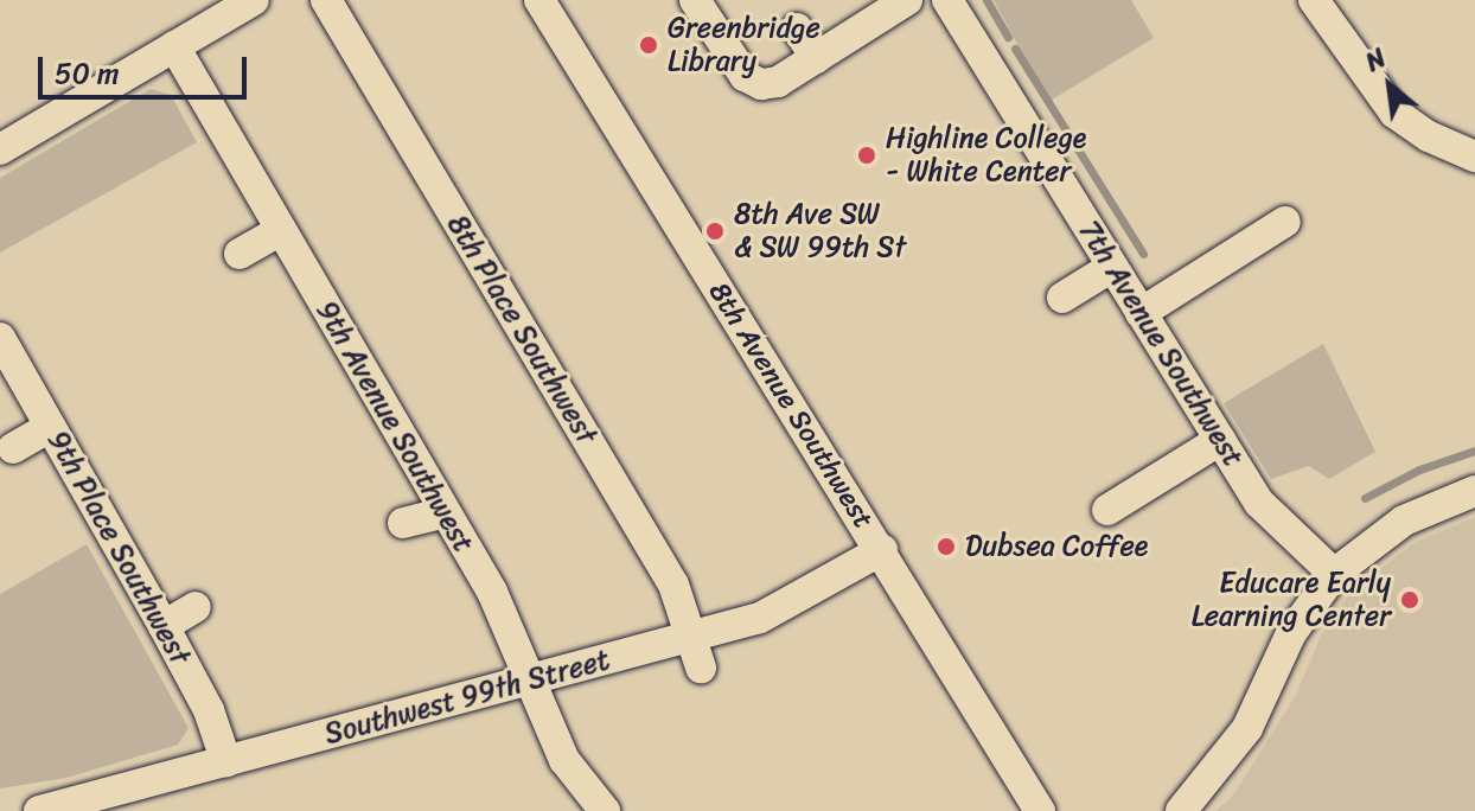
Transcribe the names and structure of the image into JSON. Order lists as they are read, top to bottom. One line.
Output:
{"streets":{"street":["8th Place Southwest","7th Avenue Southwest","8th Avenue Southwest","9th Avenue Southwest","9th Place Southwest","Southwest 99th Street"]},"crossings":[["8th Place Southwest","Southwest 99th Street"],["8th Avenue Southwest","Southwest 99th Street"],["9th Avenue Southwest","Southwest 99th Street"],["9th Place Southwest","Southwest 99th Street"]],"places":["Greenbridge Library","Highline College - White Center","8th Ave SW & SW 99th St","Dubsea Coffee","Educare Early Learning Center"],"scale_bar":"50 m","north":"top left"}
